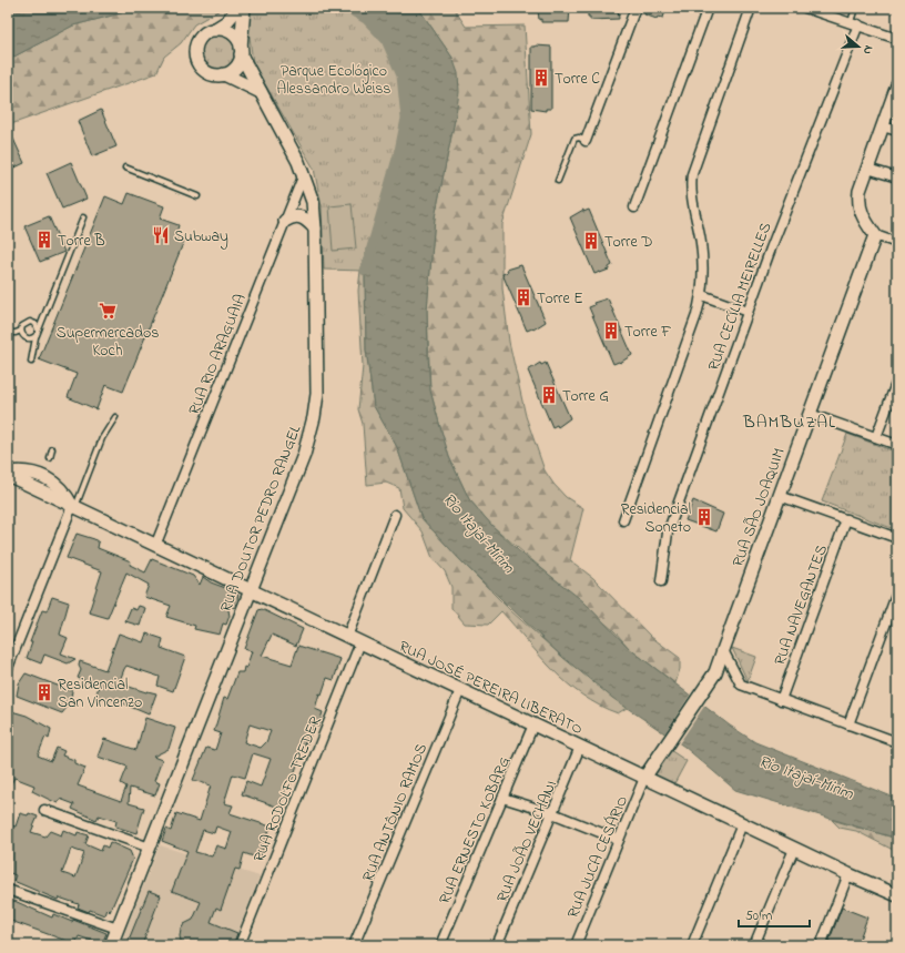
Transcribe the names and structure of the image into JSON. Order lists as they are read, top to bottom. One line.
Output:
{"streets":{"main road":["RUA SÃO JOAQUIM","RUA DOUTOR PEDRO RANGEL","RUA JOSÉ PEREIRA LIBERATO"],"street":["RUA CECÍLIA MEIRELLES","RUA RIO ARAGUAIA","RUA NAVEGANTES","RUA RODOLFO TREDER","RUA ANTÔNIO RAMOS","RUA ERNESTO KOBARG","RUA JOÃO VECHANI","RUA JUCA CESÁRIO"]},"crossings":[["RUA RIO ARAGUAIA","RUA DOUTOR PEDRO RANGEL"],["RUA RIO ARAGUAIA","RUA JOSÉ PEREIRA LIBERATO"],["RUA SÃO JOAQUIM","RUA JOSÉ PEREIRA LIBERATO"],["RUA SÃO JOAQUIM","RUA JUCA CESÁRIO"],["RUA DOUTOR PEDRO RANGEL","RUA JOSÉ PEREIRA LIBERATO"],["RUA JOSÉ PEREIRA LIBERATO","RUA RODOLFO TREDER"],["RUA JOSÉ PEREIRA LIBERATO","RUA ANTÔNIO RAMOS"],["RUA JOSÉ PEREIRA LIBERATO","RUA ERNESTO KOBARG"],["RUA JOSÉ PEREIRA LIBERATO","RUA JOÃO VECHANI"],["RUA JOSÉ PEREIRA LIBERATO","RUA JUCA CESÁRIO"]],"districts":["BAMBUZAL"],"water":["Rio Itajaí-Mirim"],"parks":["Parque Ecológico Alessandro Weiss"],"places":{"building":["Torre C","Torre B","Torre D","Torre E","Torre F","Torre G","Residencial Soneto","Residencial San Vincenzo"],"restaurant":["Subway"],"supermarket":["Supermercados Koch"]},"scale_bar":"50 m","north":"right"}
